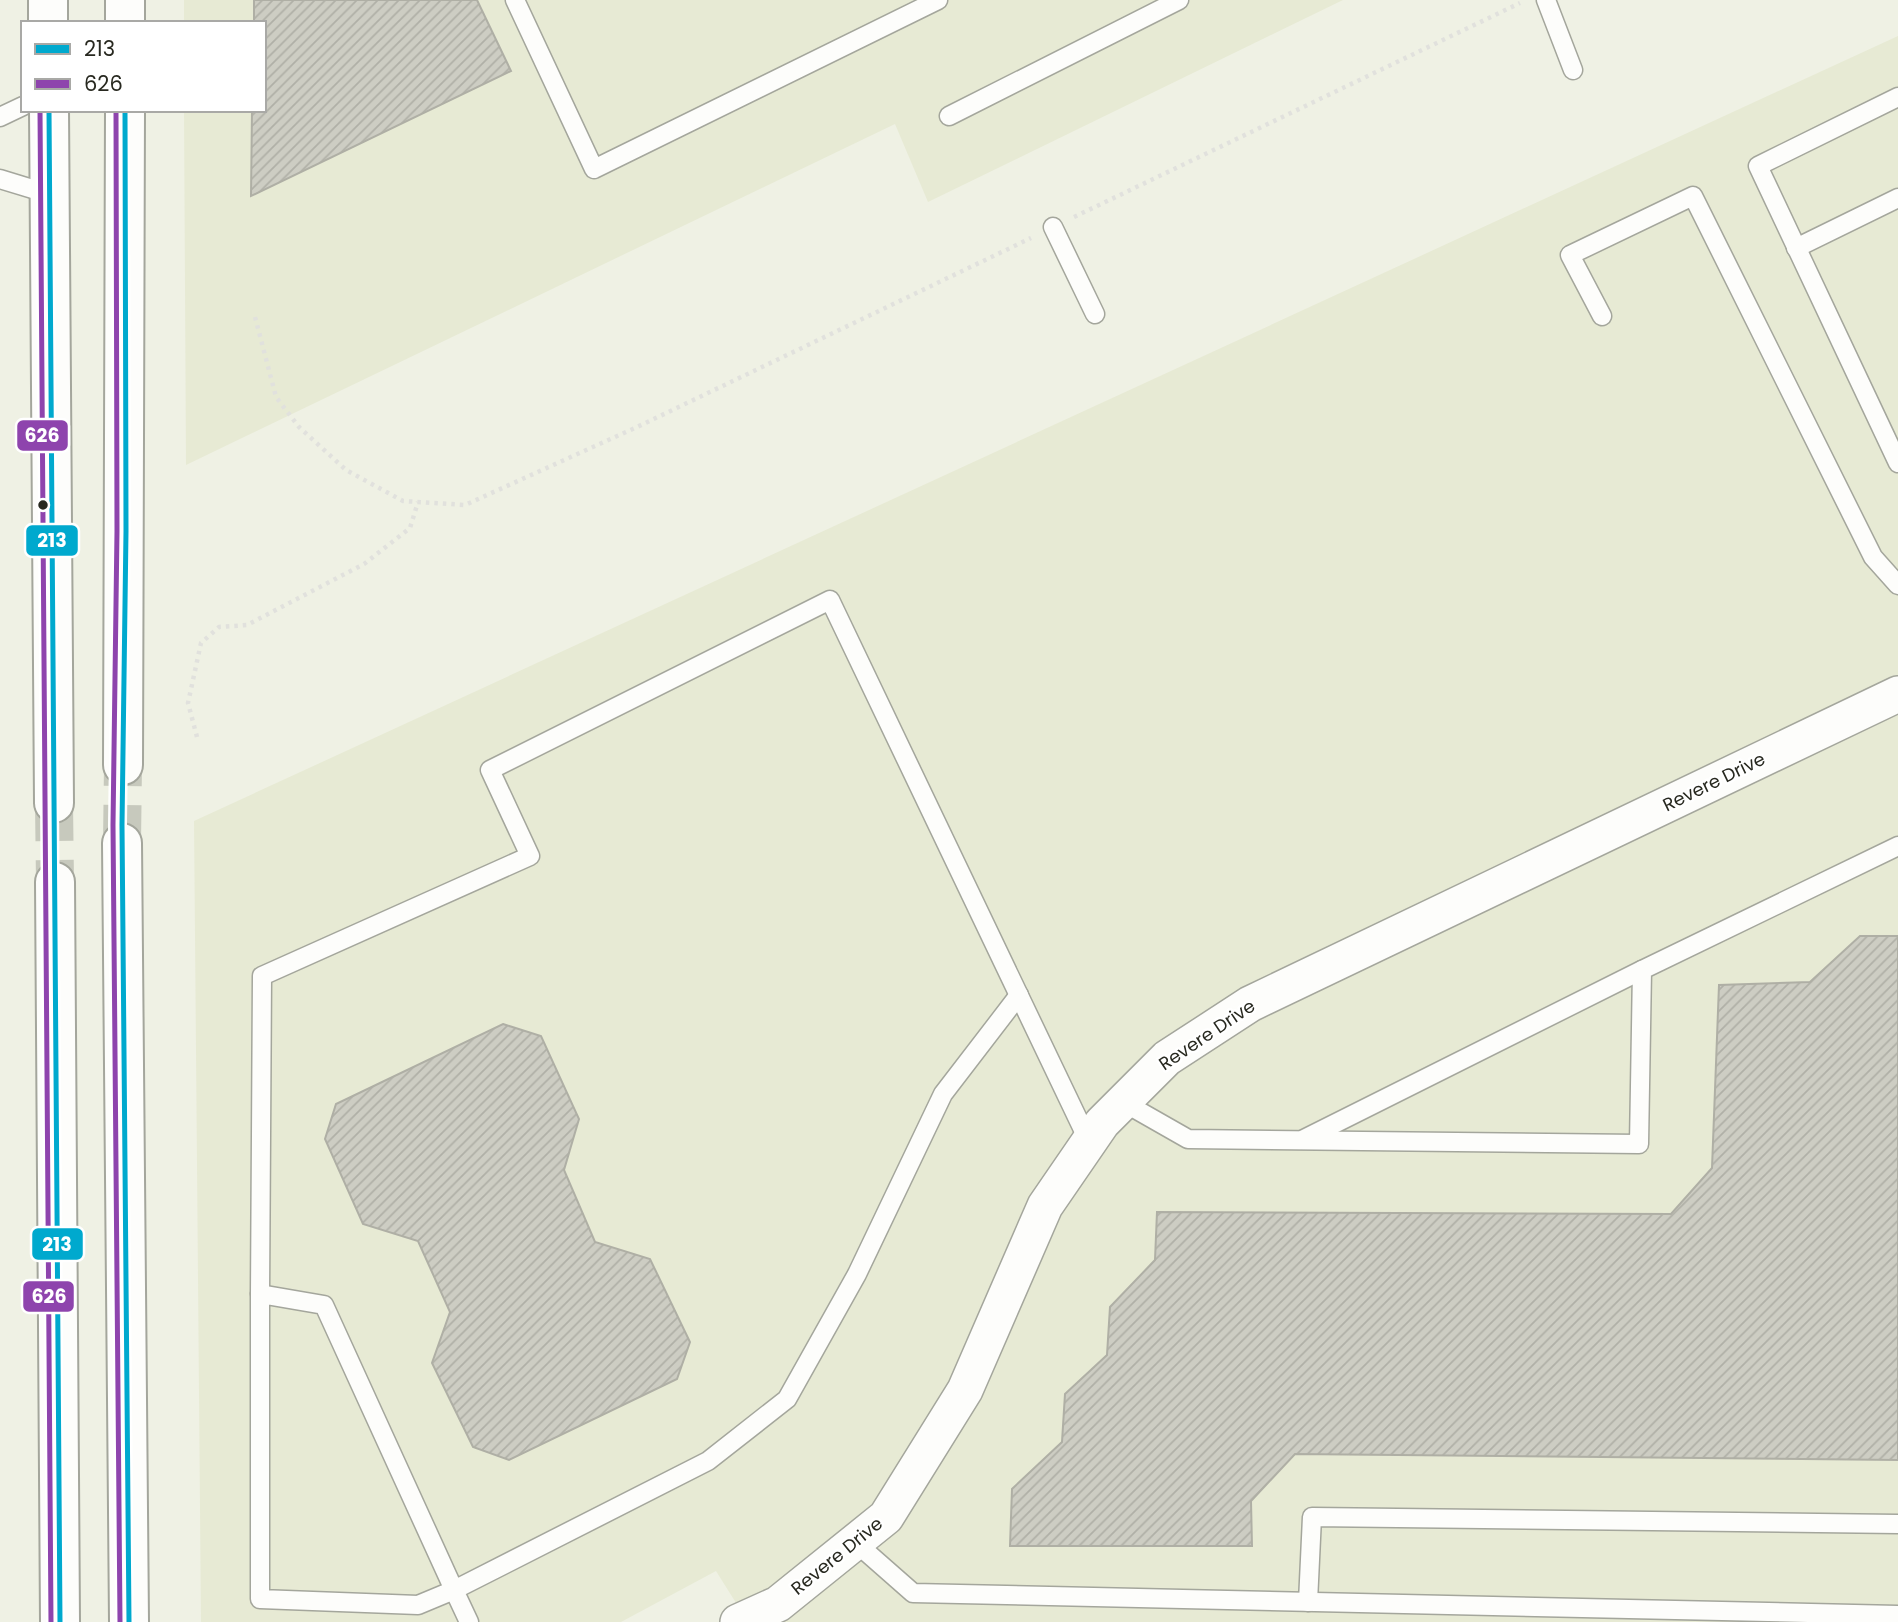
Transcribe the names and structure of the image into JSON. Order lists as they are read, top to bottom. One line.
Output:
{"streets":{"street":["Revere Drive"]},"lines":["transit line 213","transit line 626"],"legend":["213","626"]}
